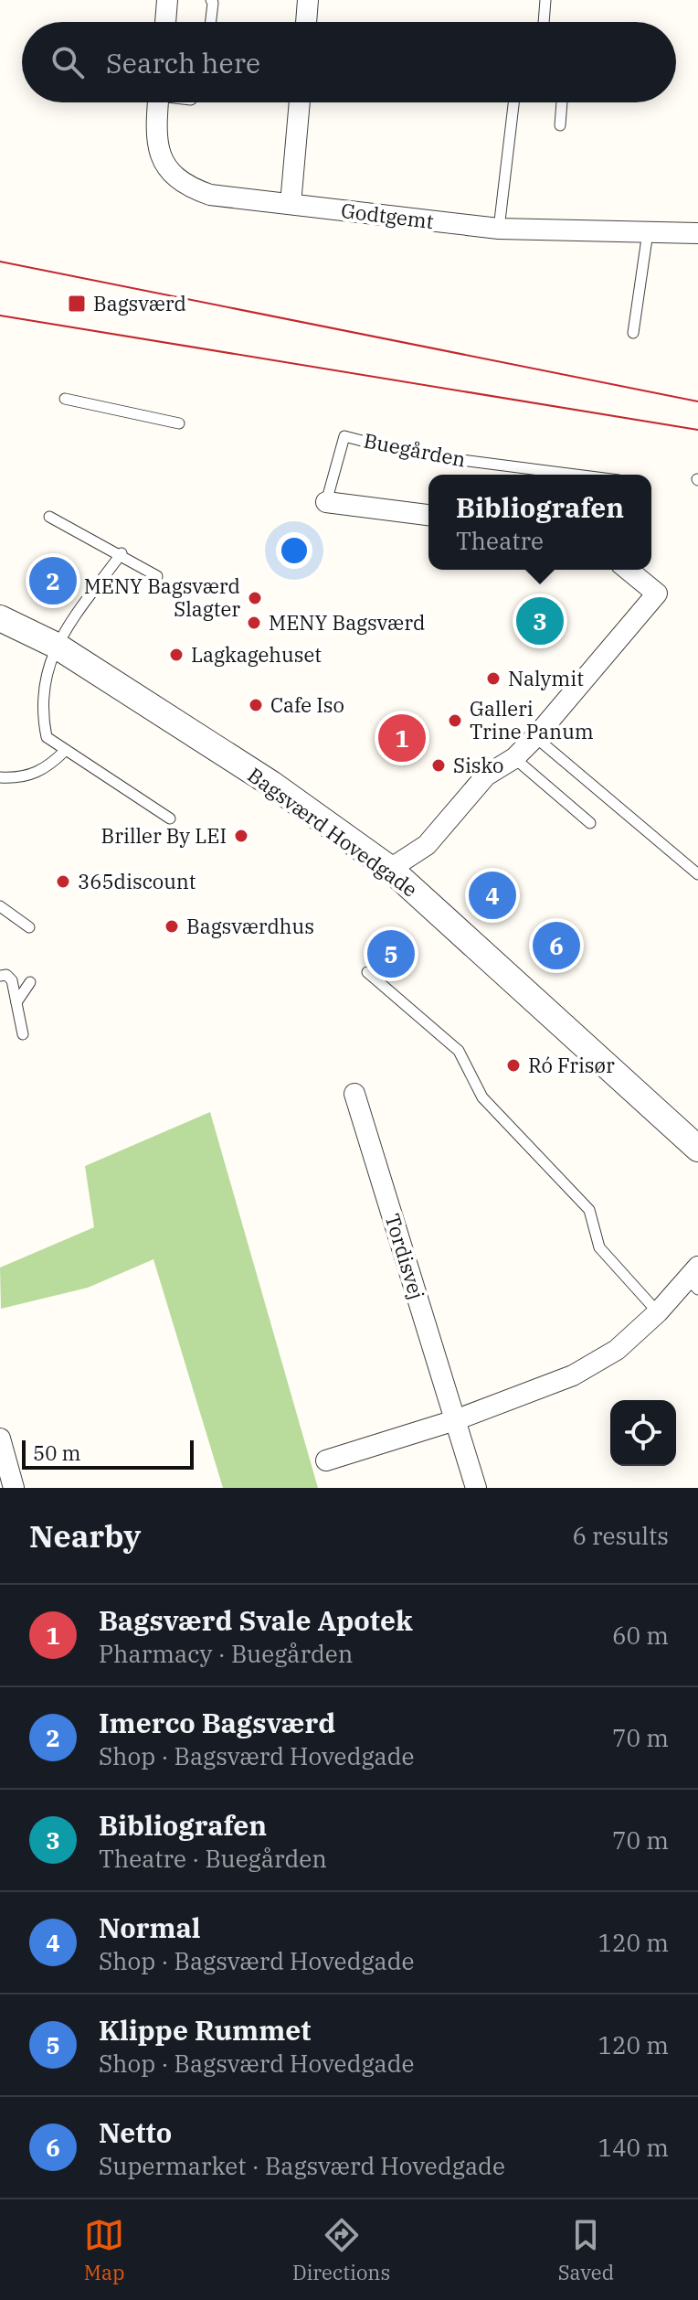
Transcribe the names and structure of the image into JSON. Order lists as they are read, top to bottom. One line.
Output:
{"streets":{"street":["Godtgemt","Buegården","Bagsværd Hovedgade","Tordisvej"]},"places":{"transit":["Bagsværd"],"other":["MENY Bagsværd Slagter","MENY Bagsværd","Lagkagehuset","Nalymit","Cafe Iso","Galleri Trine Panum","Sisko","Briller By LEI","365discount","Bagsværdhus","Ró Frisør"]},"scale_bar":"50 m","page":{"search":"Search here","popup":["Bibliografen","Theatre"],"pins":["2","3","1","4","6","5"],"scale":"50 m","heading":["Nearby","6 results"],"list":[{"mark":"1","name":"Bagsværd Svale Apotek","note":"Pharmacy · Buegården","value":"60 m"},{"mark":"2","name":"Imerco Bagsværd","note":"Shop · Bagsværd Hovedgade","value":"70 m"},{"mark":"3","name":"Bibliografen","note":"Theatre · Buegården","value":"70 m"},{"mark":"4","name":"Normal","note":"Shop · Bagsværd Hovedgade","value":"120 m"},{"mark":"5","name":"Klippe Rummet","note":"Shop · Bagsværd Hovedgade","value":"120 m"},{"mark":"6","name":"Netto","note":"Supermarket · Bagsværd Hovedgade","value":"140 m"}],"nav":["Map","Directions","Saved"]}}
